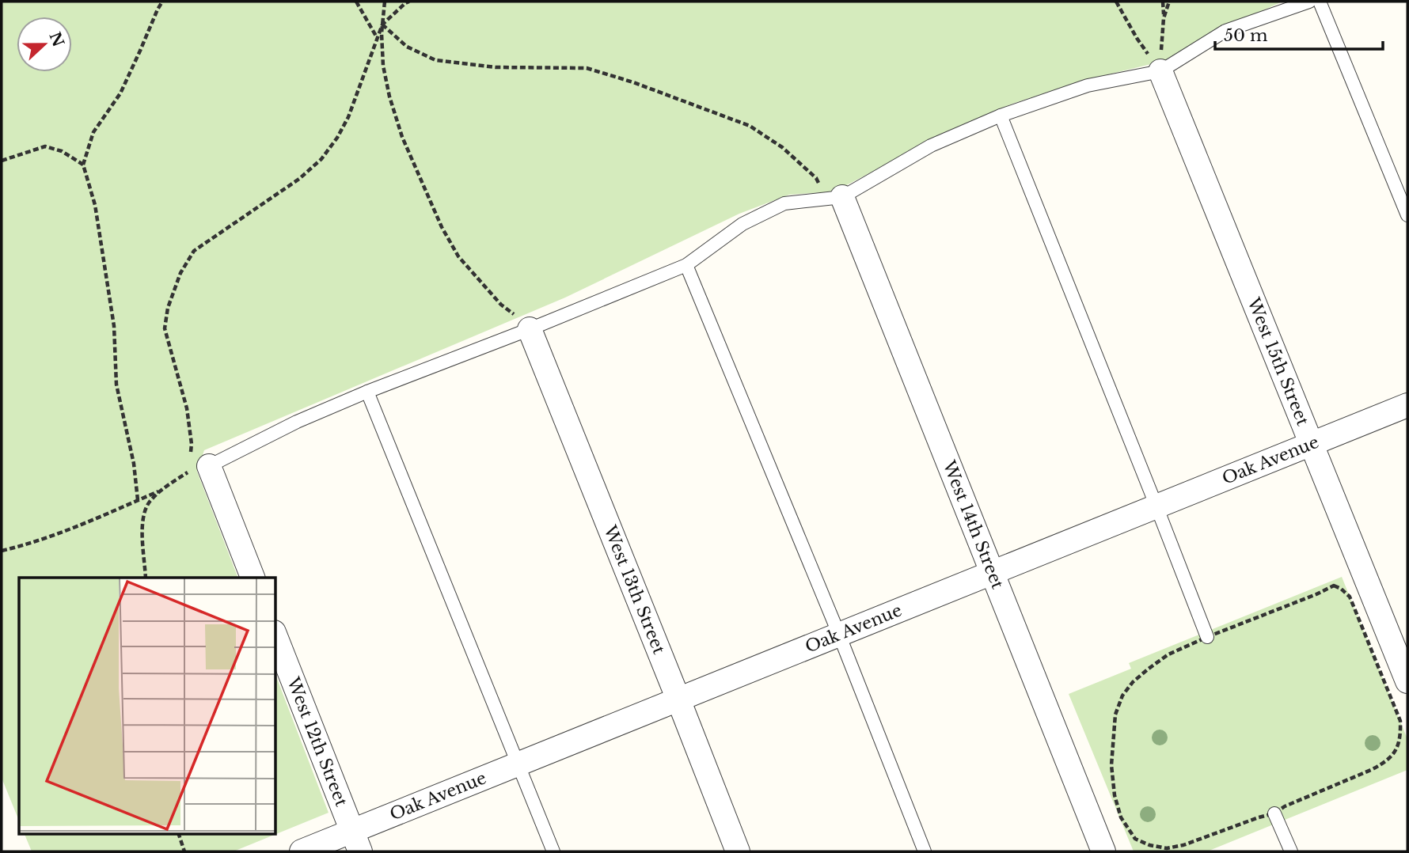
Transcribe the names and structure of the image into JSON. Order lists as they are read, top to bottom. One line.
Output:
{"streets":{"street":["West 15th Street","Oak Avenue","West 14th Street","West 13th Street","West 12th Street"]},"crossings":[["West 15th Street","Oak Avenue"],["Oak Avenue","West 14th Street"],["Oak Avenue","West 13th Street"],["Oak Avenue","West 12th Street"]],"scale_bar":"50 m","north":"right"}
